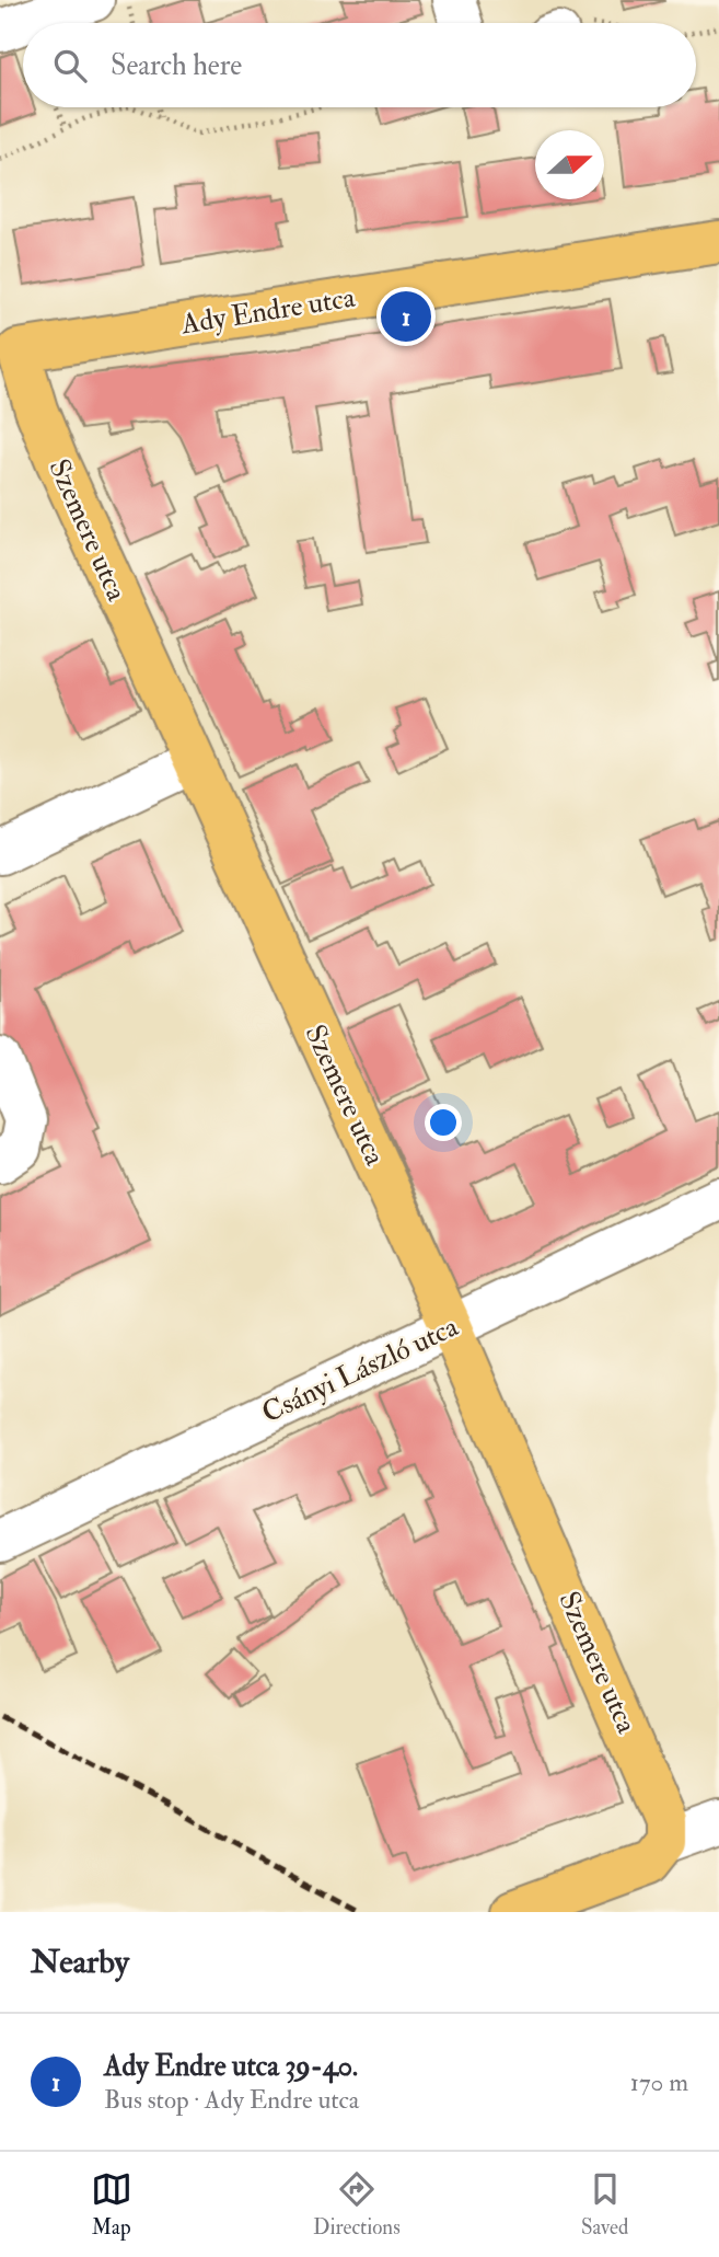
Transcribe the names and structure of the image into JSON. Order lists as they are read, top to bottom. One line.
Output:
{"streets":{"main road":["Ady Endre utca","Szemere utca"],"street":["Csányi László utca"]},"crossings":[["Ady Endre utca","Szemere utca"],["Szemere utca","Csányi László utca"]],"north":"right","page":{"search":"Search here","pins":"1","heading":"Nearby","list":[{"mark":"1","name":"Ady Endre utca 39-40.","note":"Bus stop · Ady Endre utca","value":"170 m"}],"nav":["Map","Directions","Saved"]}}
